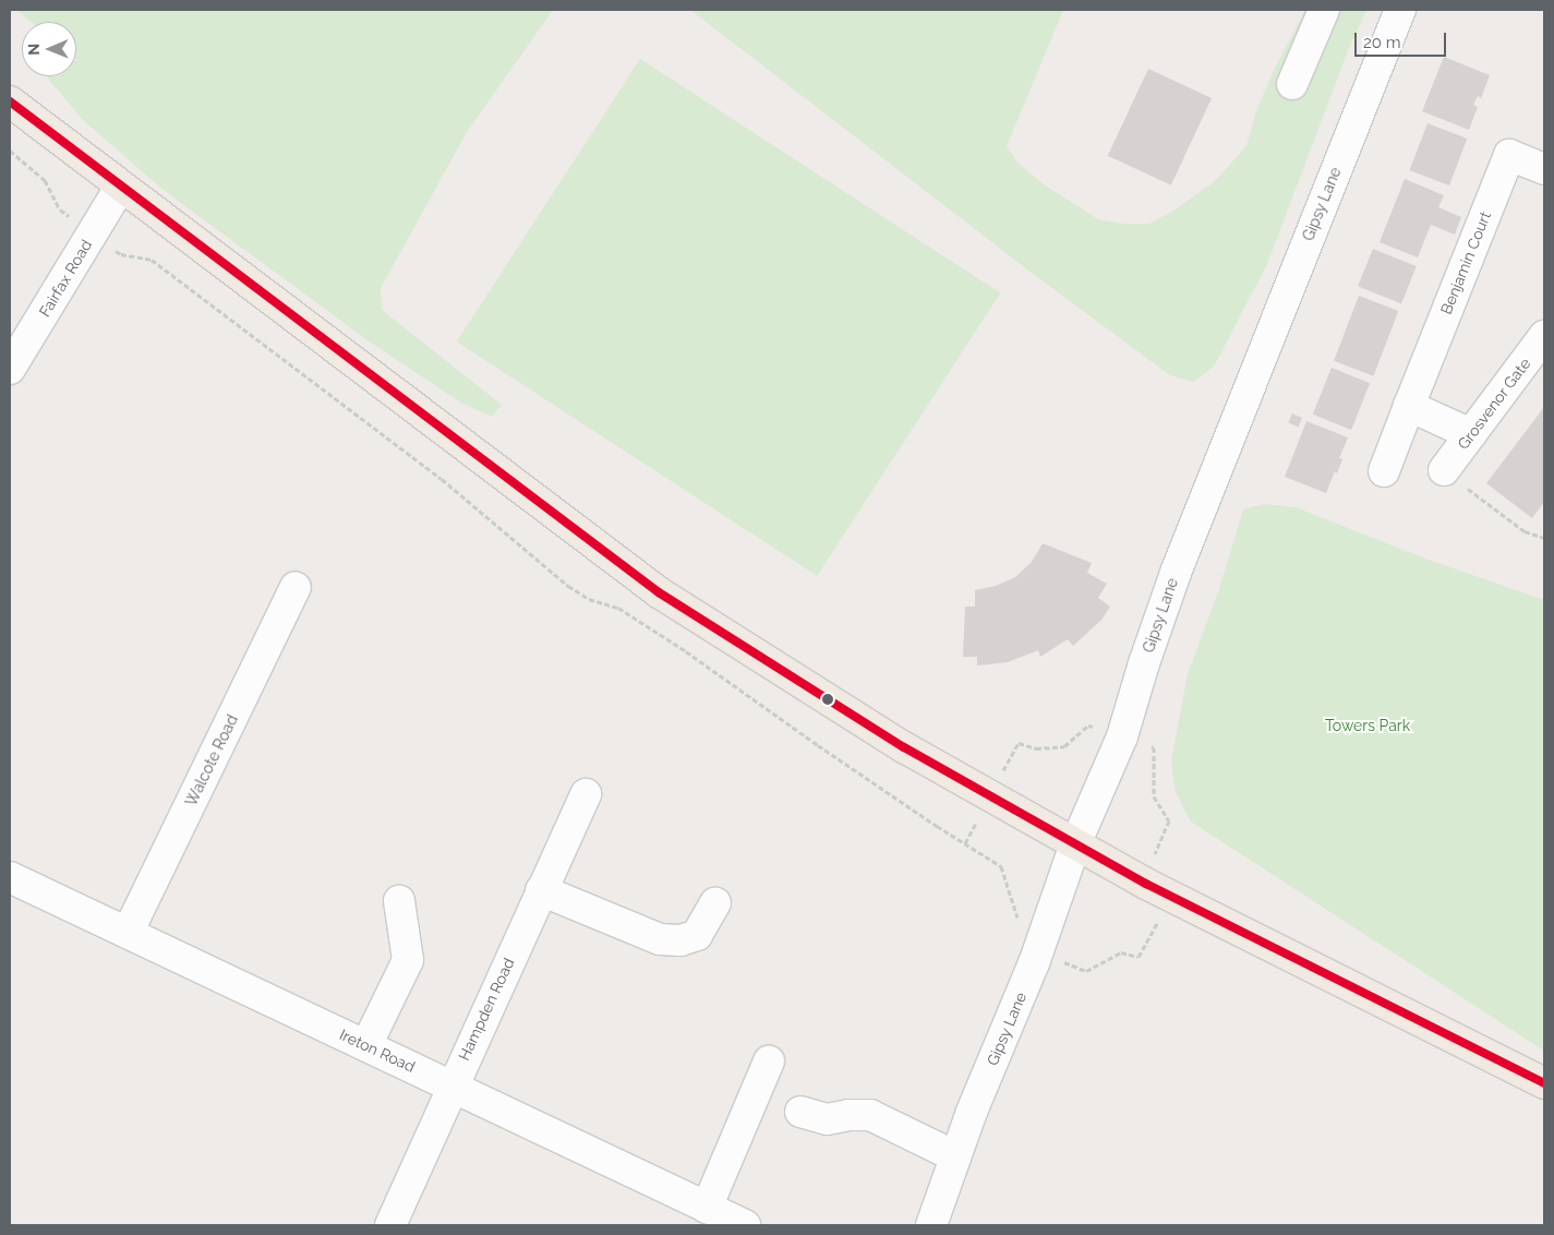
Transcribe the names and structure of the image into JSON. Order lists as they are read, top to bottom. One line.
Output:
{"streets":{"street":["Gipsy Lane","Benjamin Court","Fairfax Road","Grosvenor Gate","Walcote Road","Hampden Road","Ireton Road"]},"crossings":[["Walcote Road","Ireton Road"],["Hampden Road","Ireton Road"]],"parks":["Towers Park"],"scale_bar":"20 m","north":"left"}
